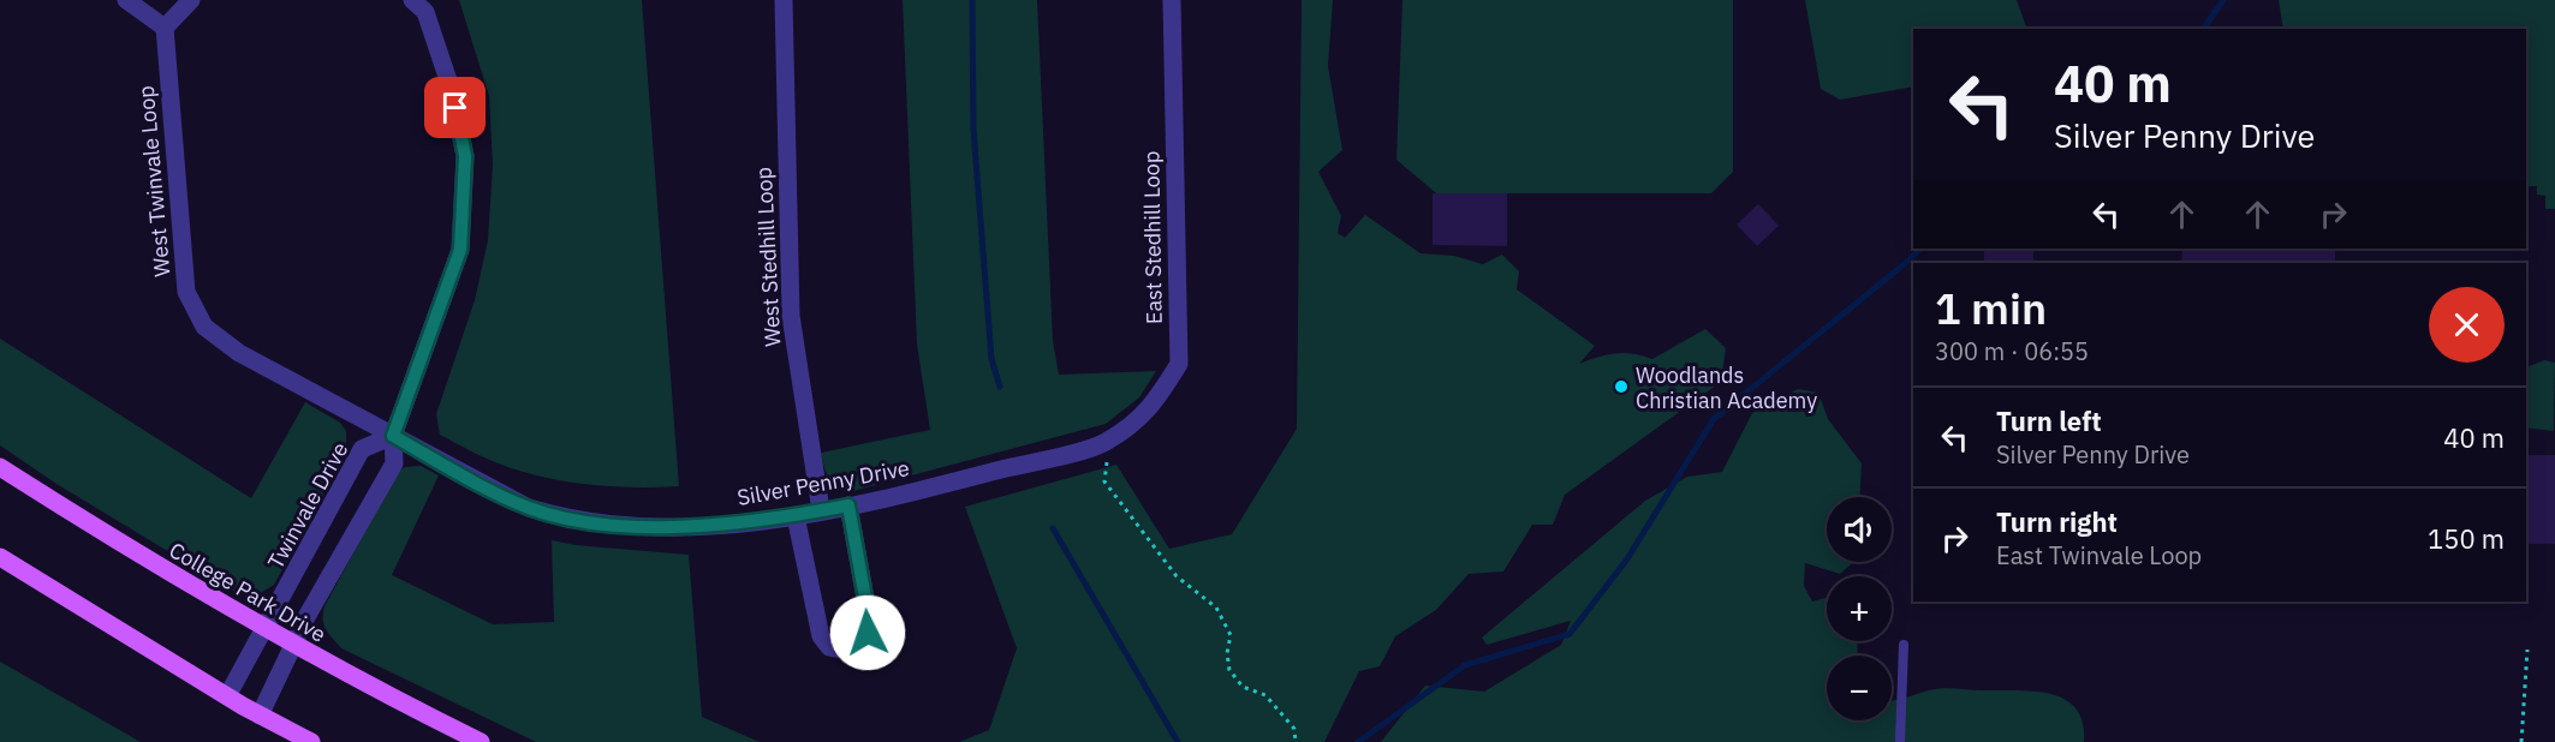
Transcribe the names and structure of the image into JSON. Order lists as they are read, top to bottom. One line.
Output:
{"streets":{"main road":["College Park Drive"],"street":["West Twinvale Loop","East Stedhill Loop","West Stedhill Loop","Silver Penny Drive","Twinvale Drive"]},"crossings":[["West Twinvale Loop","Silver Penny Drive"],["East Stedhill Loop","Silver Penny Drive"],["West Stedhill Loop","Silver Penny Drive"],["Silver Penny Drive","Twinvale Drive"],["Twinvale Drive","College Park Drive"]],"places":["Woodlands Christian Academy"],"page":{"turn":["40 m","Silver Penny Drive"],"heading":["1 min","300 m · 06:55"],"list":[{"name":"Turn left","note":"Silver Penny Drive","value":"40 m"},{"name":"Turn right","note":"East Twinvale Loop","value":"150 m"}],"map_buttons":["+","−"]}}
